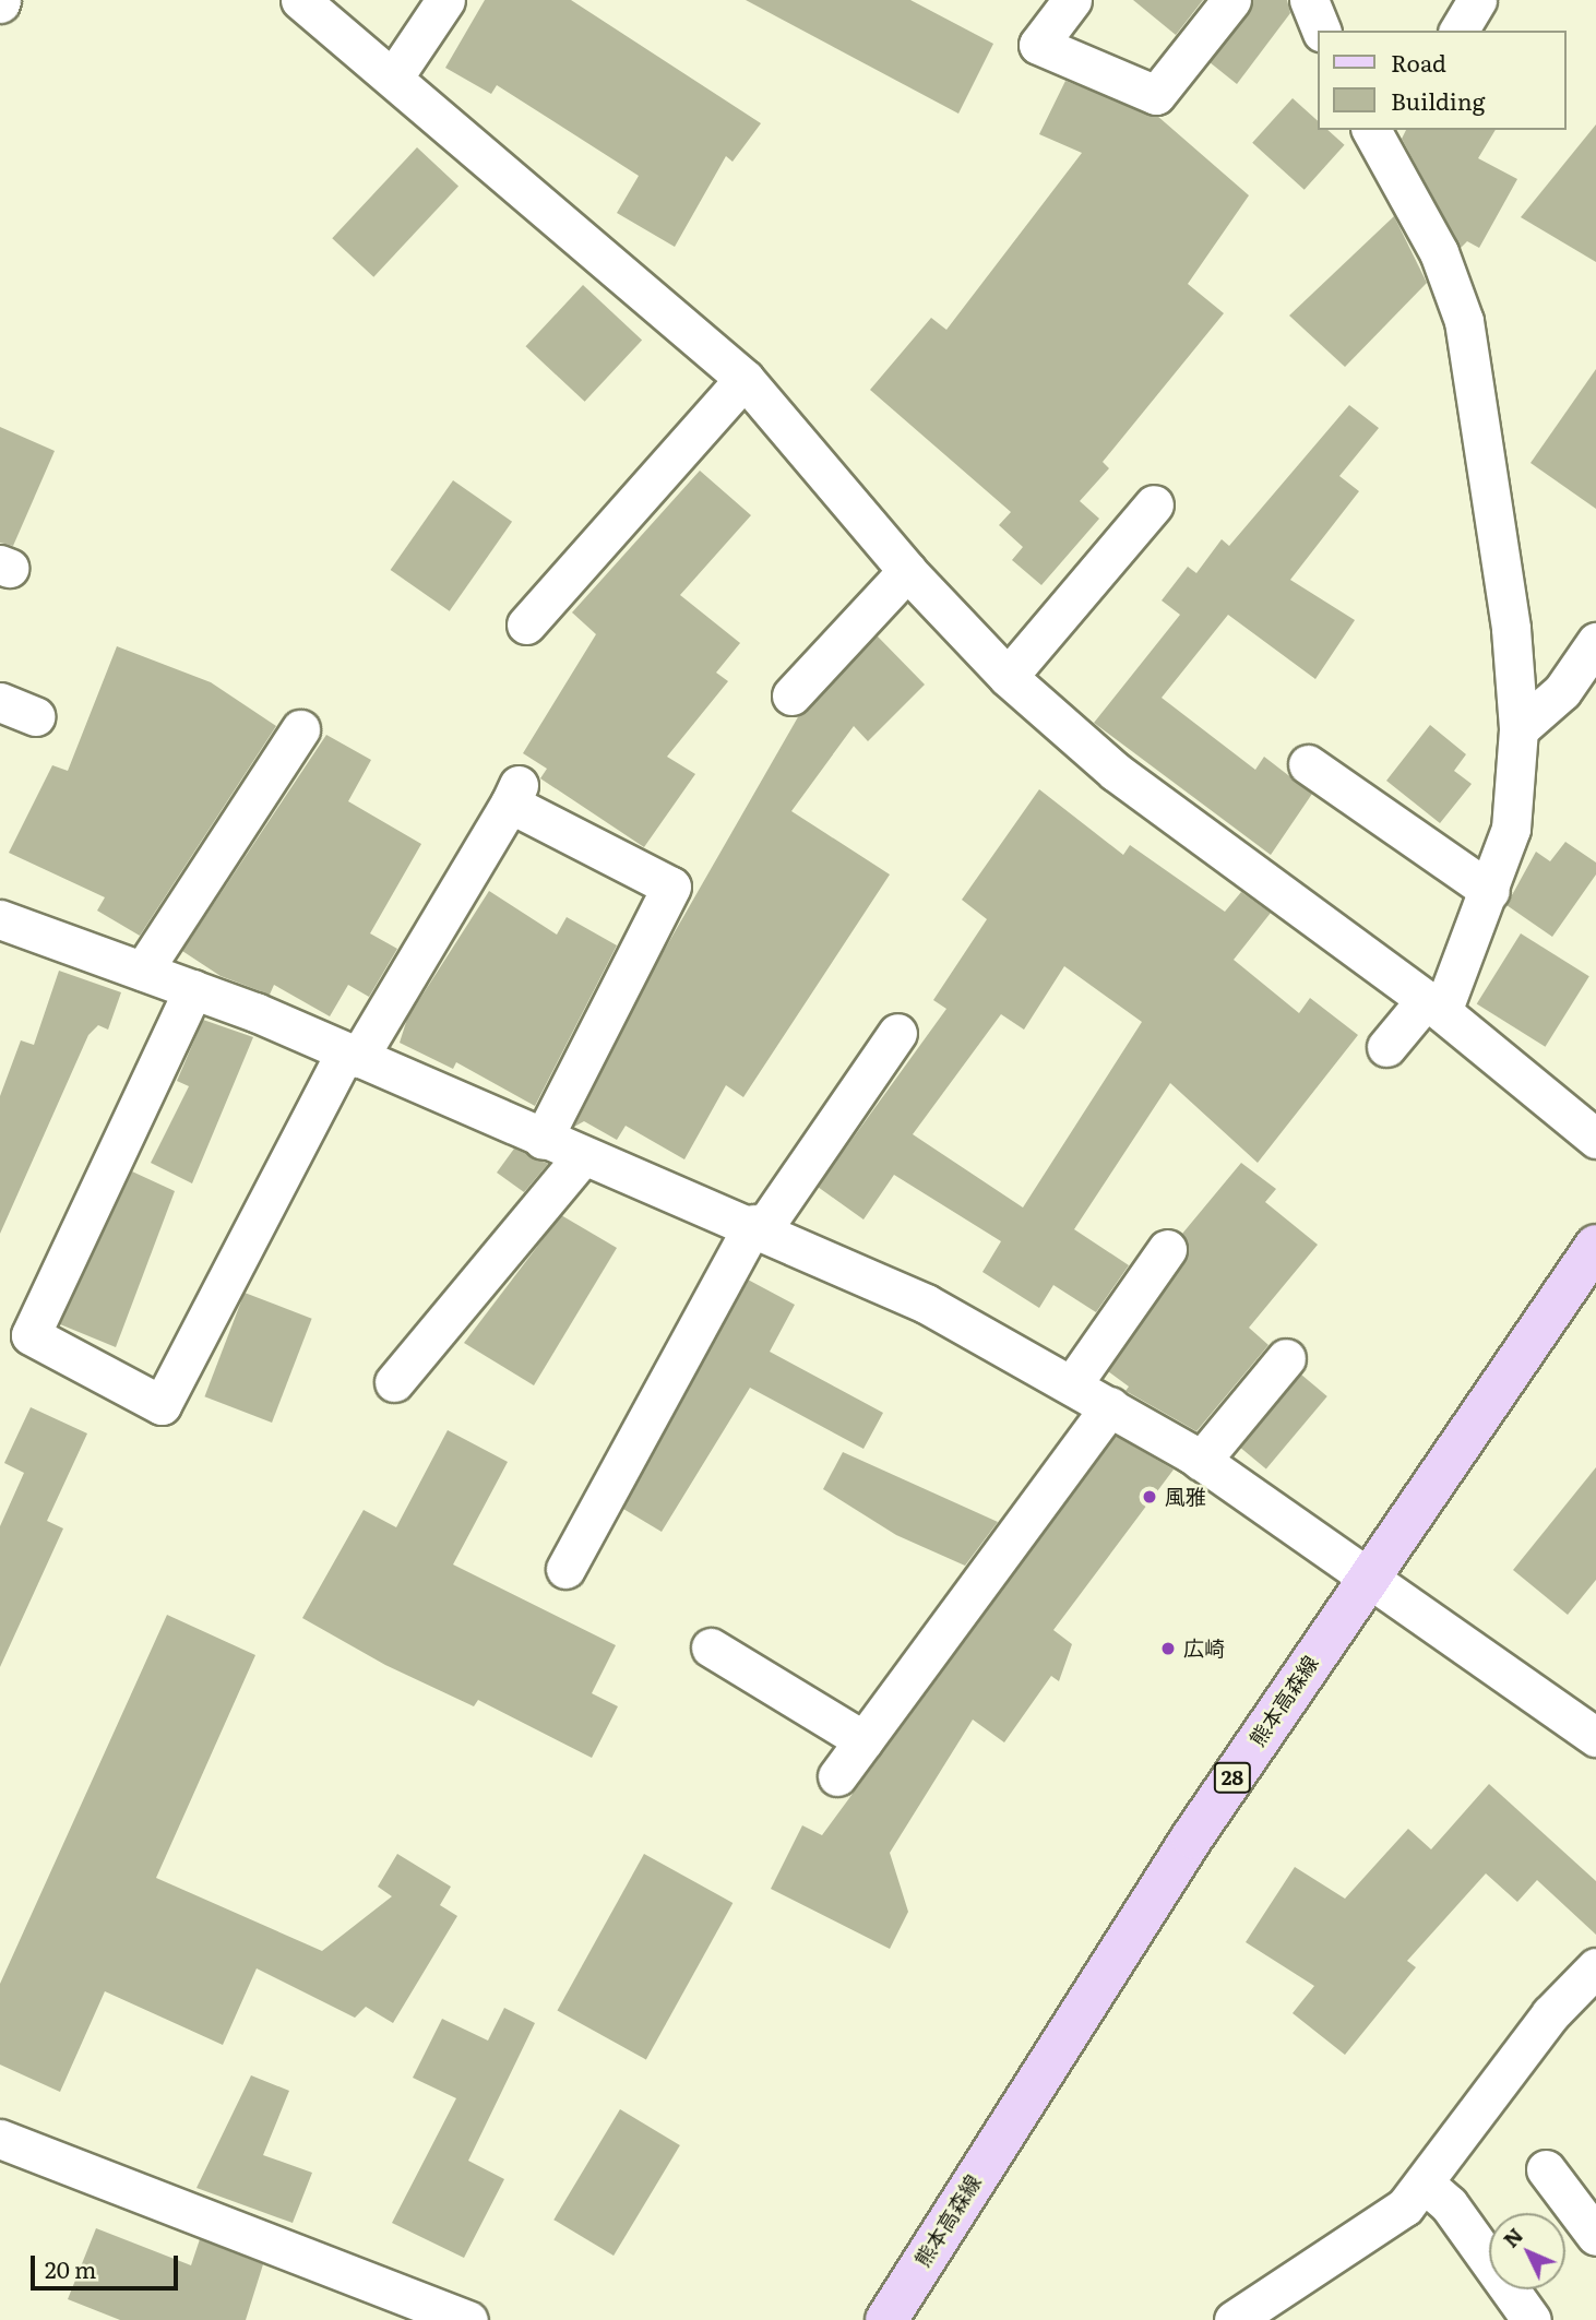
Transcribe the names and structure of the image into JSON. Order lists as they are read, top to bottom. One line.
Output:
{"streets":{"main road":["熊本高森線","28"]},"places":["風雅","広崎"],"legend":["Road","Building"],"scale_bar":"20 m","north":"top left"}
